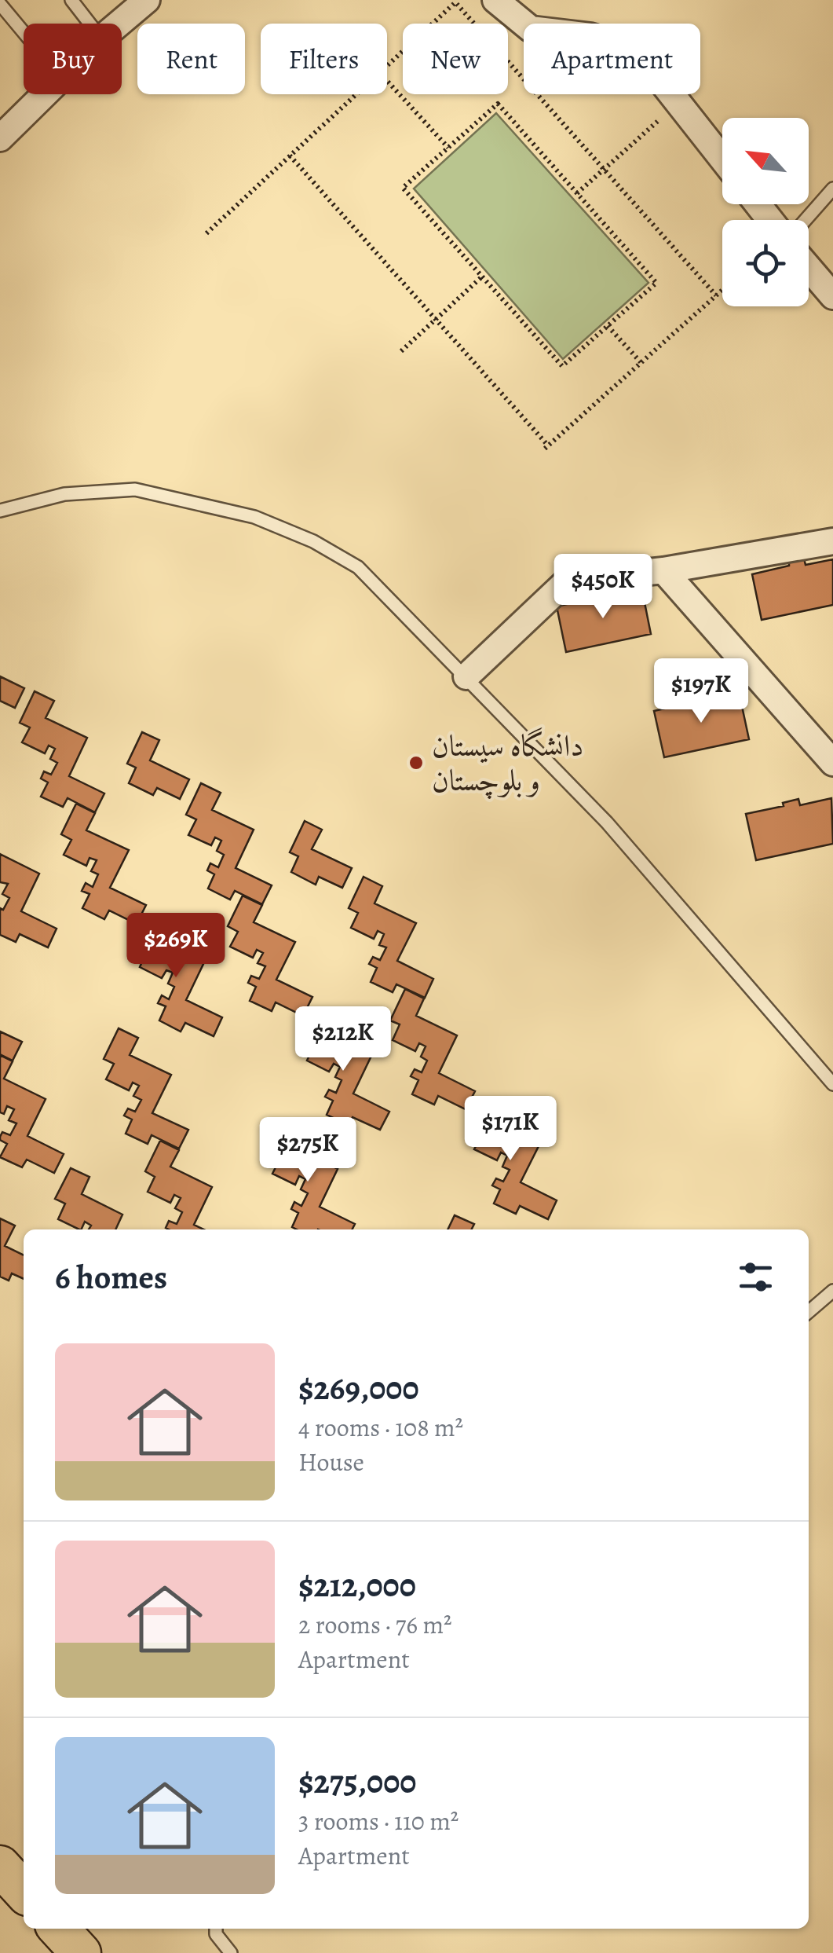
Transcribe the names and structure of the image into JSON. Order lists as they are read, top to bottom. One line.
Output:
{"places":["دانشگاه سیستان و بلوچستان"],"north":"top left","page":{"chip":["Buy","Rent","Filters","New","Apartment"],"price":["$450K","$197K","$269K","$212K","$171K","$275K"],"heading":"6 homes","list":[{"name":"$269,000","note":"4 rooms · 108 m² · House"},{"name":"$212,000","note":"2 rooms · 76 m² · Apartment"},{"name":"$275,000","note":"3 rooms · 110 m² · Apartment"}]}}
